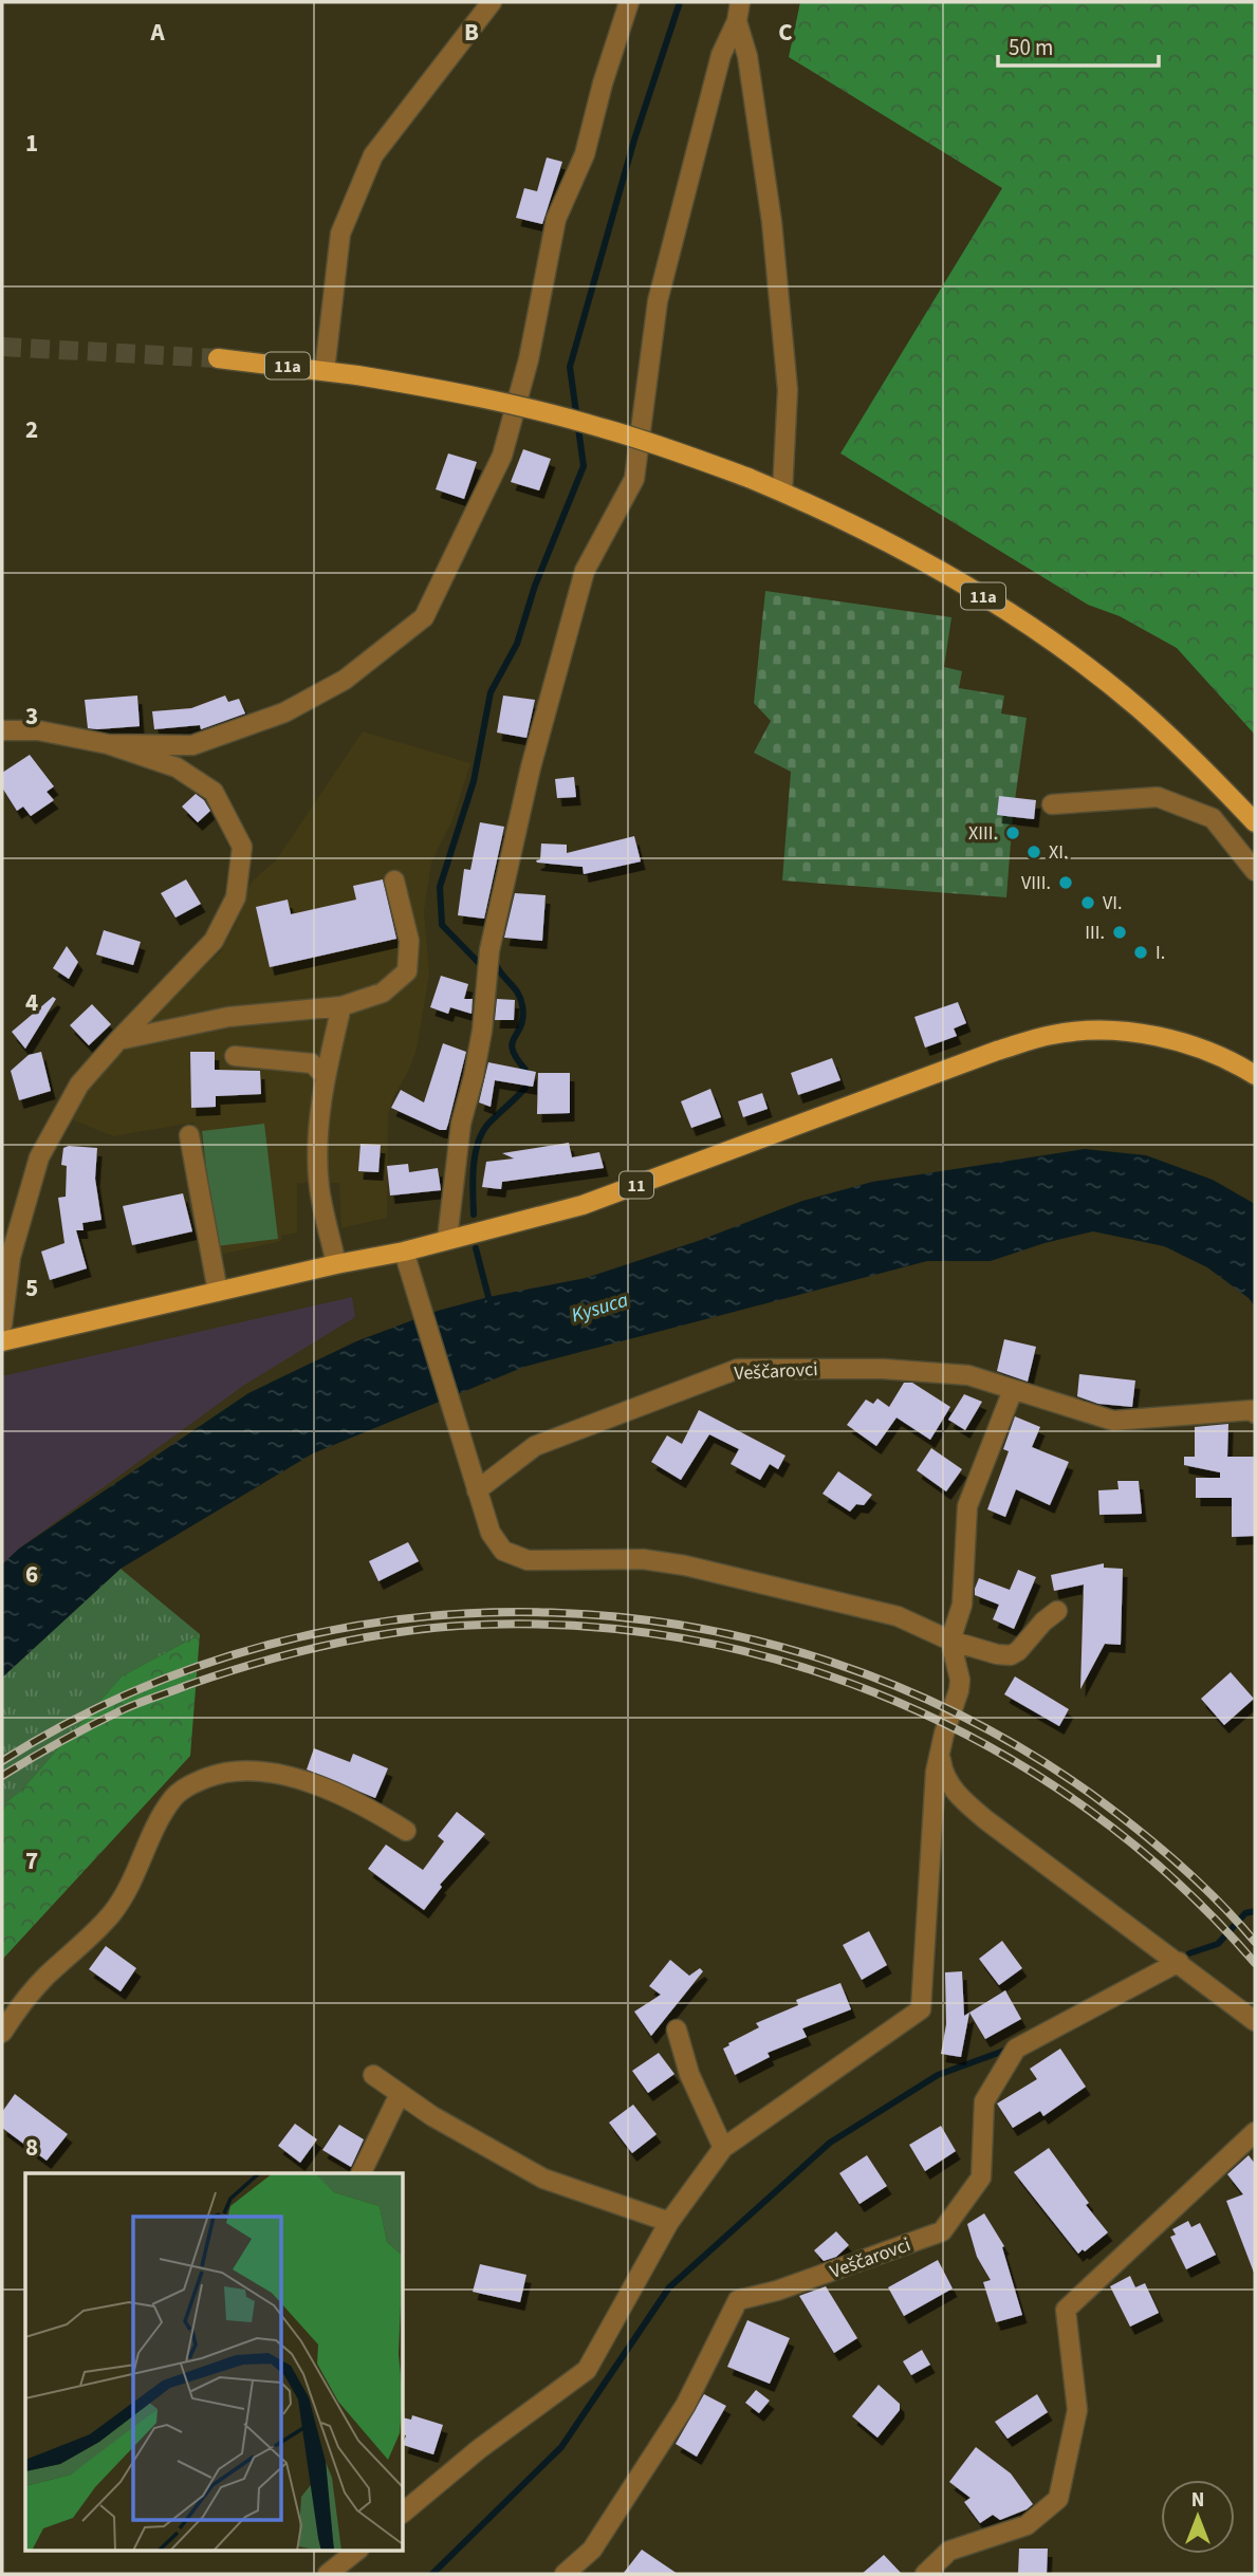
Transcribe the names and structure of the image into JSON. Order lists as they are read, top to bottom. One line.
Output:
{"streets":{"main road":["11a","11"],"street":["Veščarovci"]},"water":["Kysuca"],"places":["XIII.","XI.","VIII.","VI.","III.","I."],"scale_bar":"50 m","north":"top","grid":{"columns":["A","B","C"],"rows":["1","2","3","4","5","6","7","8"]}}
